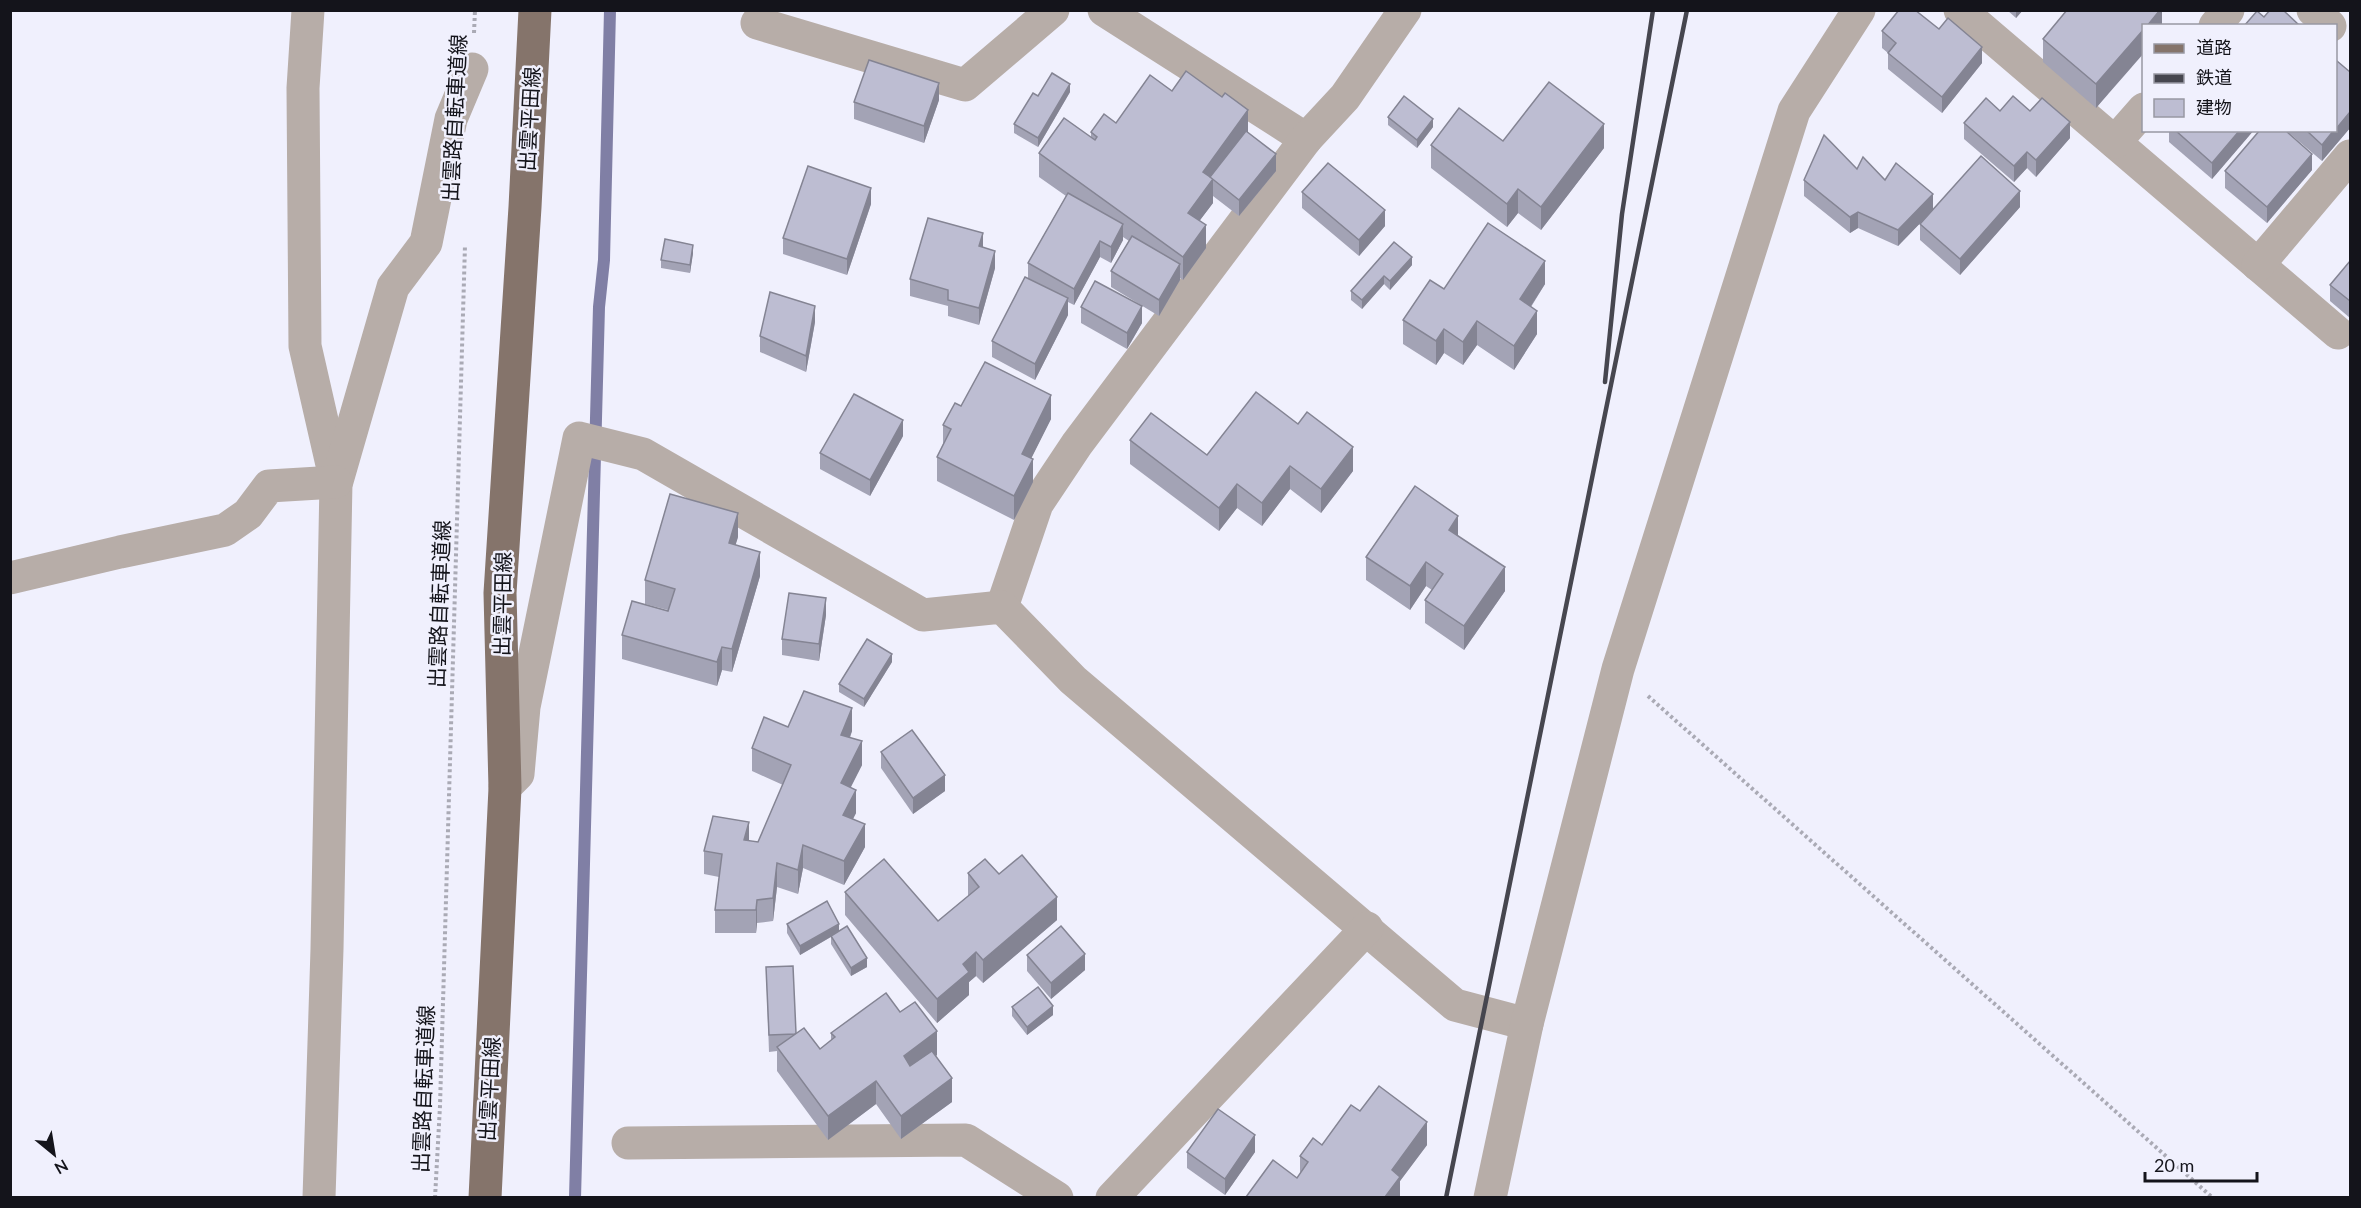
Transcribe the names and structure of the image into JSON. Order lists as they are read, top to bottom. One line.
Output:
{"streets":{"main road":["出雲平田線"],"path":["出雲路自転車道線"]},"legend":["道路","鉄道","建物"],"scale_bar":"20 m","north":"bottom right"}
